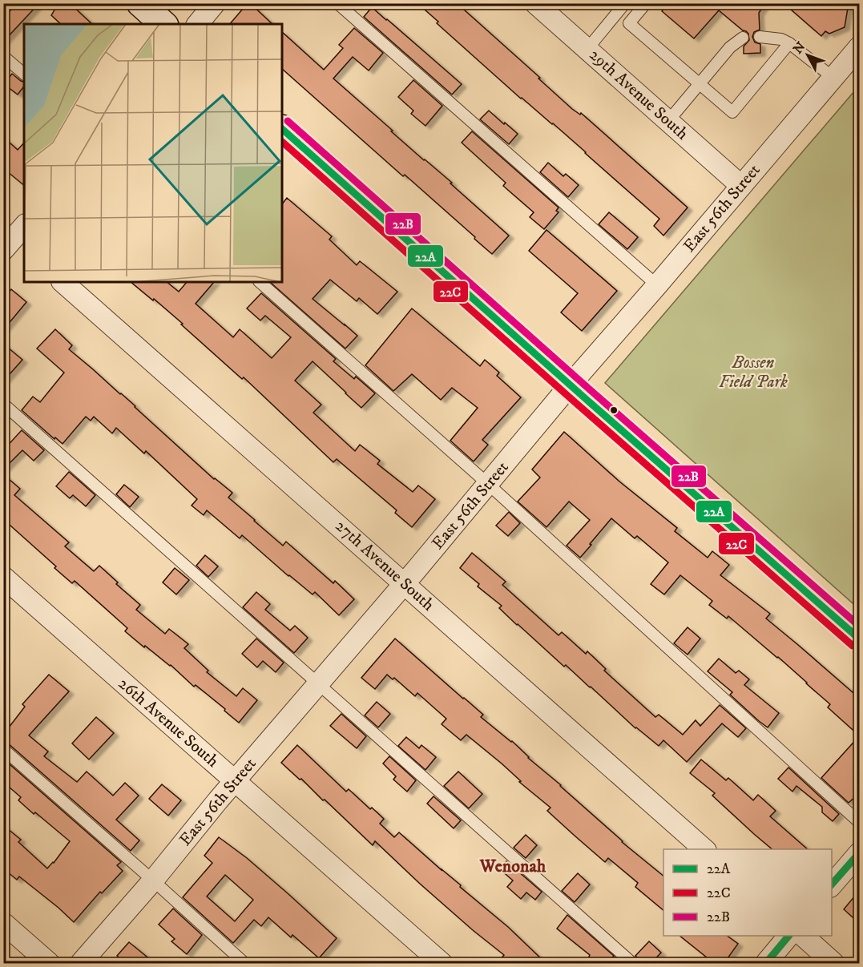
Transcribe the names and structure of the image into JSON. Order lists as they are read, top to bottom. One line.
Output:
{"streets":{"street":["29th Avenue South","East 56th Street","27th Avenue South","26th Avenue South"]},"crossings":[["29th Avenue South","East 56th Street"],["East 56th Street","27th Avenue South"],["East 56th Street","26th Avenue South"]],"districts":["Wenonah"],"parks":["Bossen Field Park"],"lines":["transit line 22B","transit line 22A","transit line 22C"],"legend":["22A","22C","22B"],"north":"top left"}
